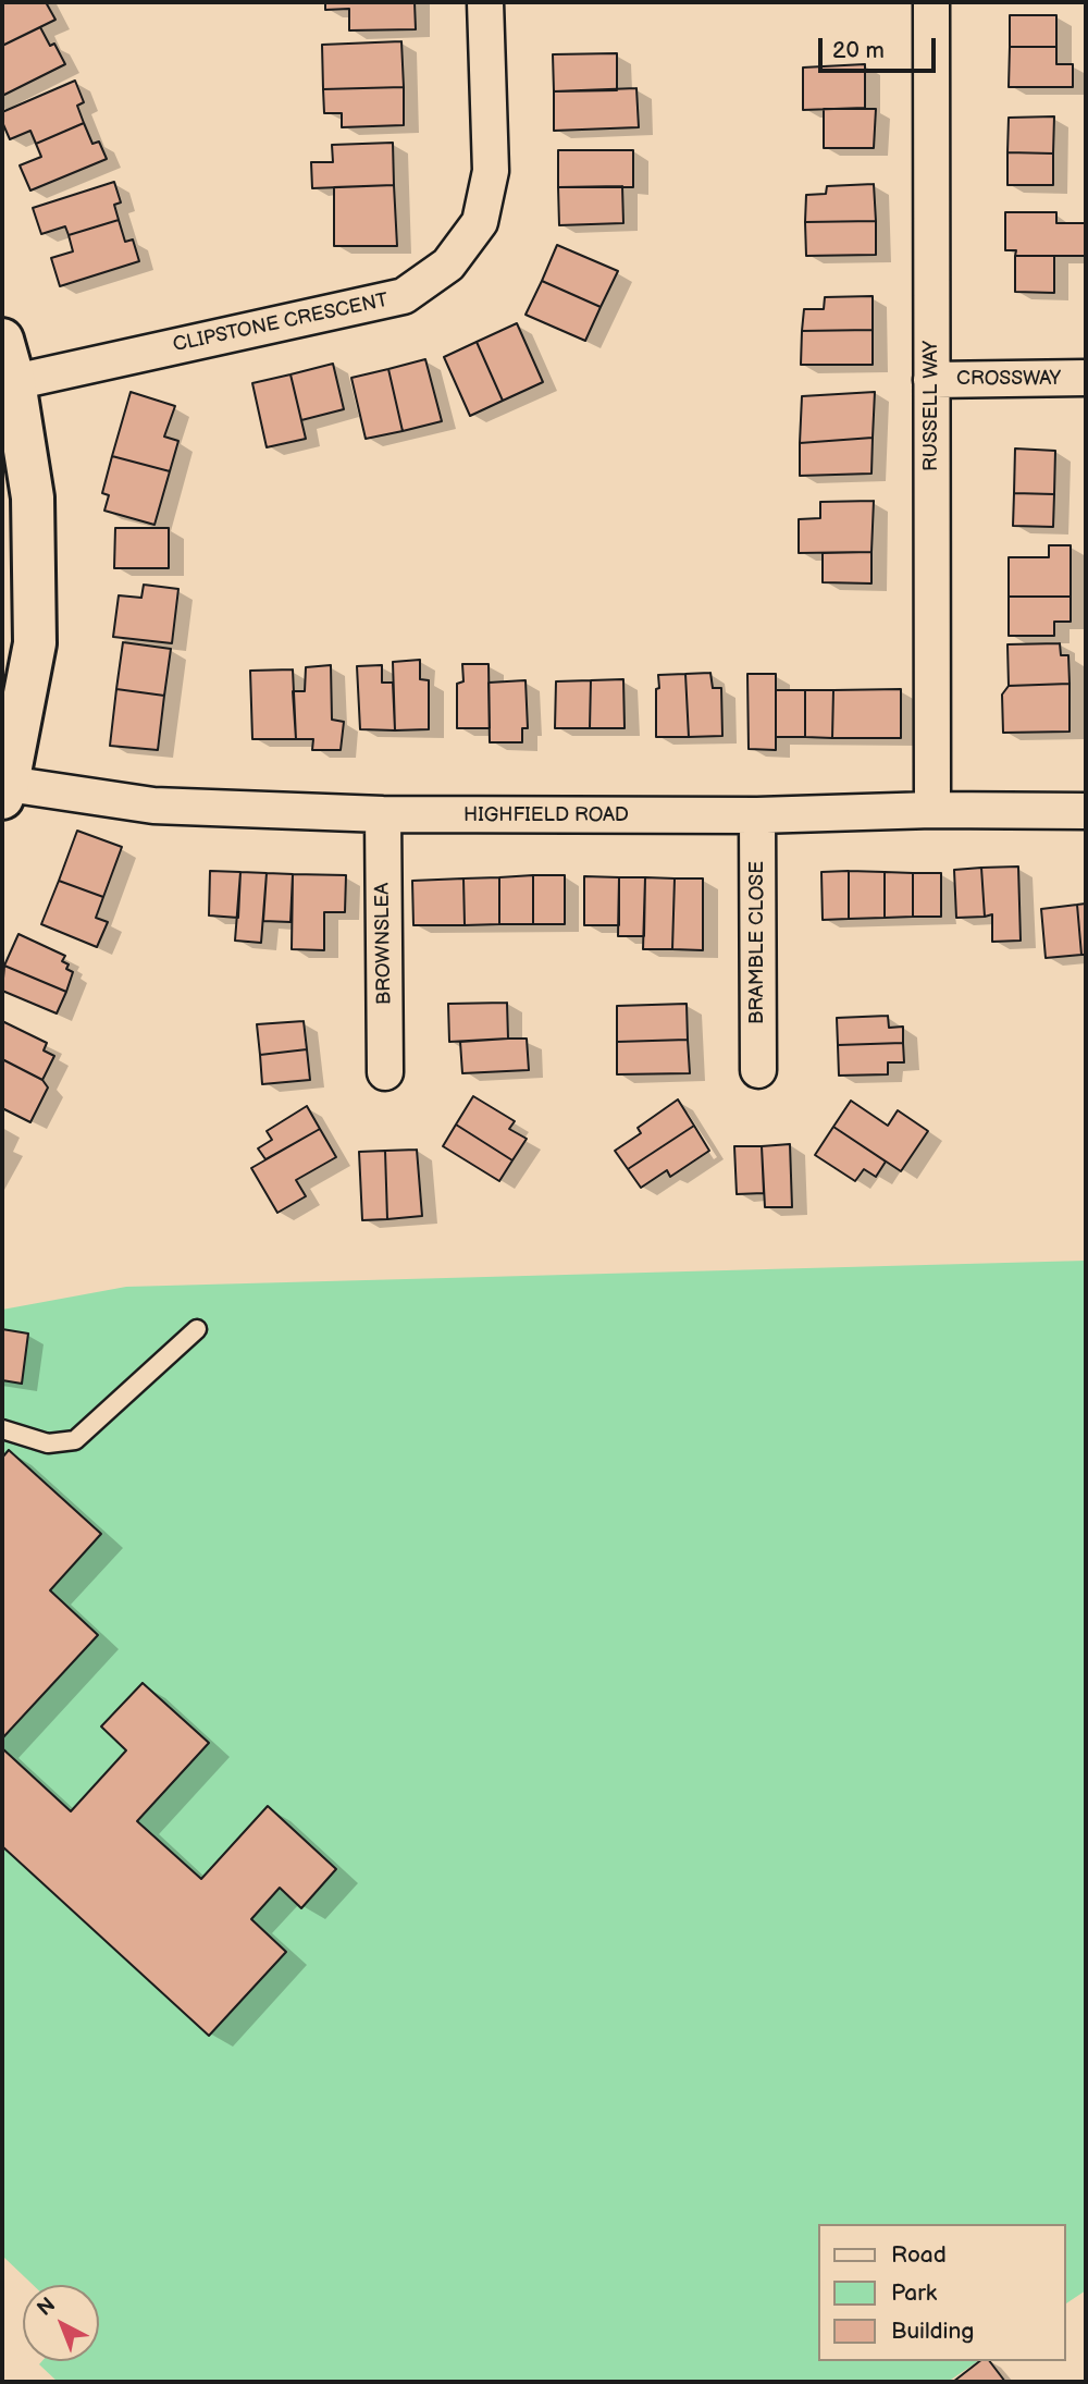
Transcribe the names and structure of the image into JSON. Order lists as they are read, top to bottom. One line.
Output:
{"streets":{"street":["CLIPSTONE CRESCENT","CROSSWAY","RUSSELL WAY","HIGHFIELD ROAD","BRAMBLE CLOSE","BROWNSLEA"]},"crossings":[["CROSSWAY","RUSSELL WAY"],["RUSSELL WAY","HIGHFIELD ROAD"],["HIGHFIELD ROAD","BRAMBLE CLOSE"],["HIGHFIELD ROAD","BROWNSLEA"]],"legend":["Road","Park","Building"],"scale_bar":"20 m","north":"top left"}
